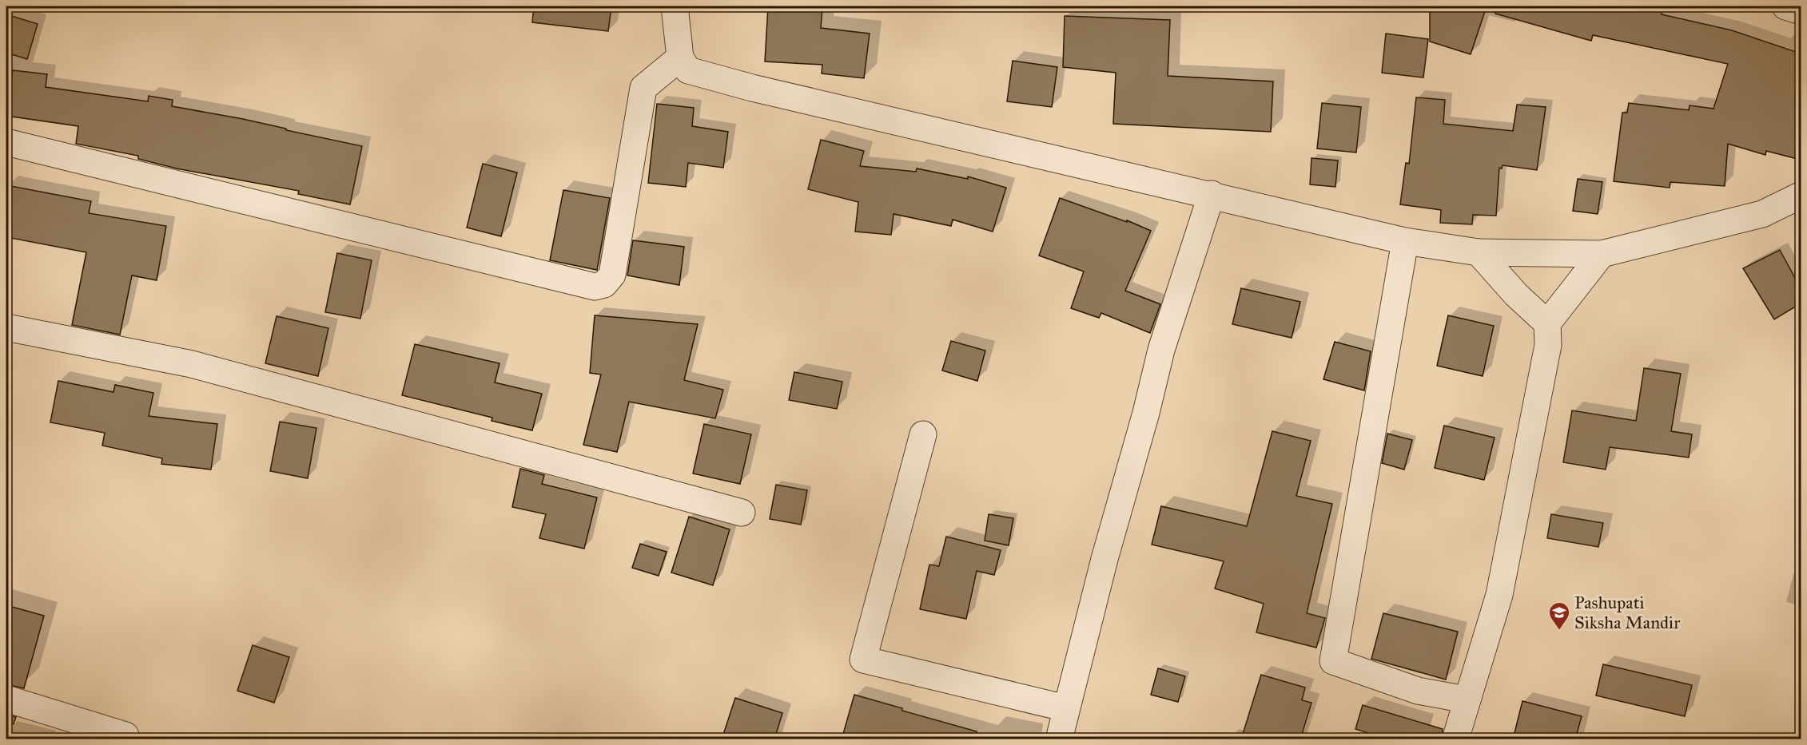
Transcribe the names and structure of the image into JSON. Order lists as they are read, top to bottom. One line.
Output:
{"places":{"school or university":["Pashupati Siksha Mandir"]}}
